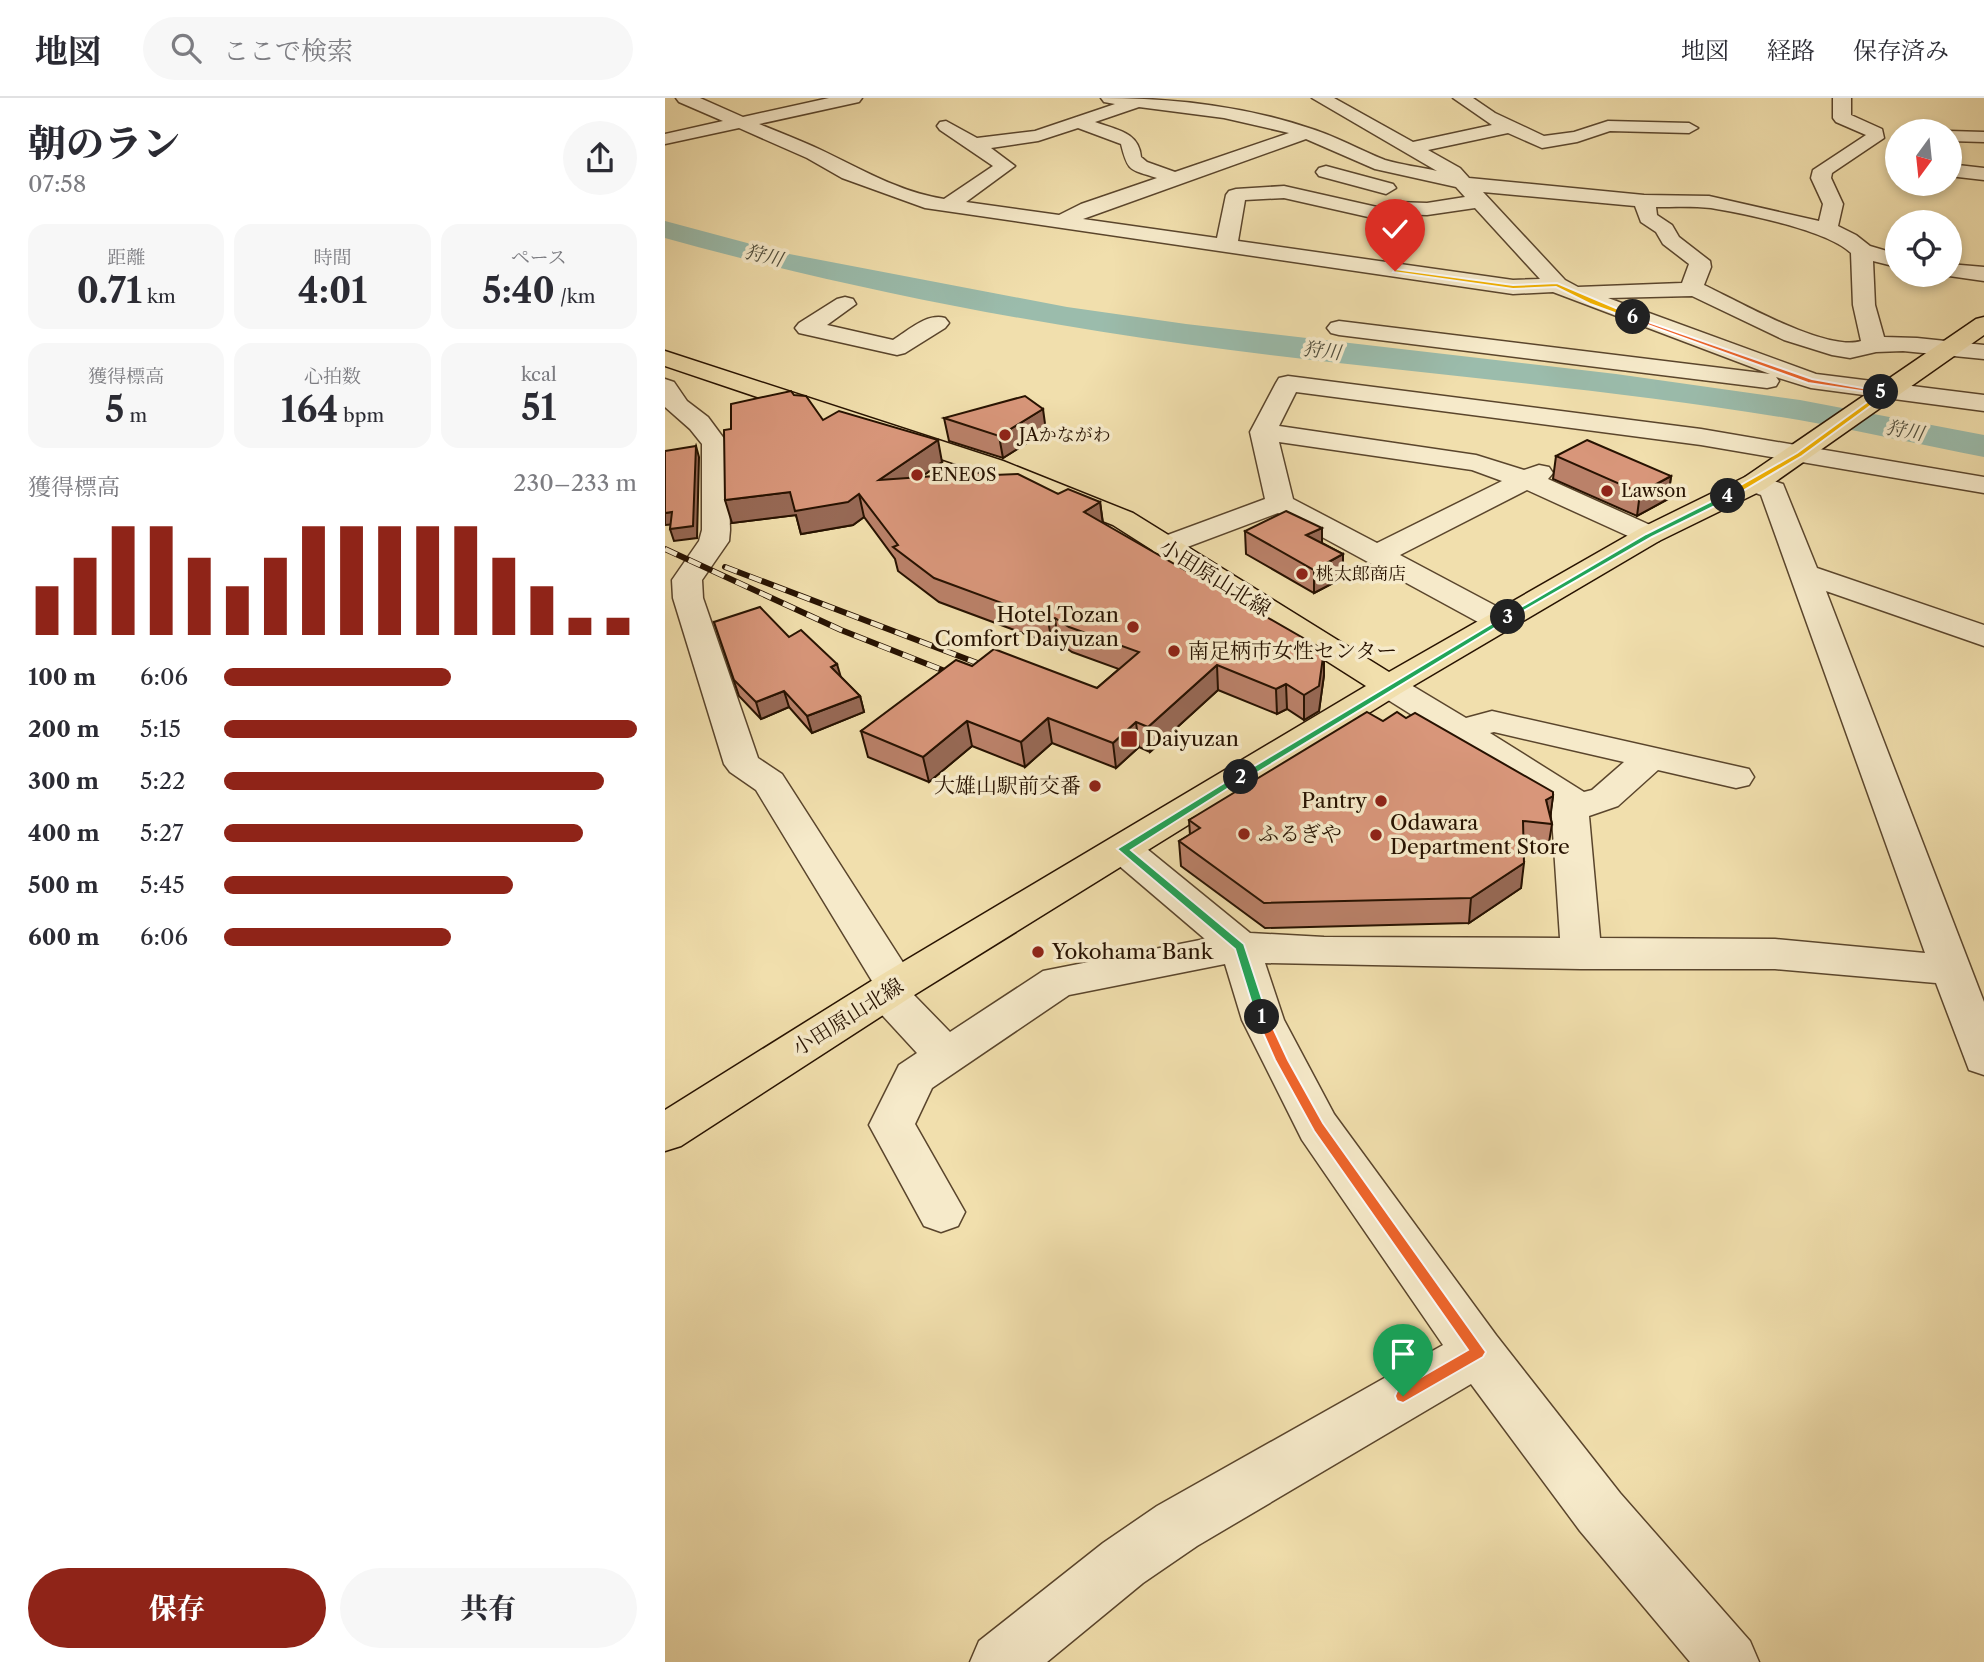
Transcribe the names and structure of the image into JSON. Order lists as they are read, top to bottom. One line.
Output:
{"streets":{"main road":["小田原山北線"]},"water":["狩川"],"places":{"other":["JAかながわ","ENEOS","Lawson","桃太郎商店","Hotel Tozan Comfort Daiyuzan","南足柄市女性センター","大雄山駅前交番","Pantry","ふるぎや","Odawara Department Store","Yokohama Bank"],"transit":["Daiyuzan"]},"north":"bottom","page":{"header":"地図","search":"ここで検索","nav":["地図","経路","保存済み"],"heading":["朝のラン","07:58"],"stats":[["距離","0.71 km"],["時間","4:01"],["ペース","5:40 /km"],["獲得標高","5 m"],["心拍数","164 bpm"],["kcal","51"]],"pins":["6","5","4","3","2","1"],"chart":["獲得標高","230–233 m"],"list":[{"name":"100 m","note":"6:06"},{"name":"200 m","note":"5:15"},{"name":"300 m","note":"5:22"},{"name":"400 m","note":"5:27"},{"name":"500 m","note":"5:45"},{"name":"600 m","note":"6:06"}],"buttons":["保存","共有"]}}
